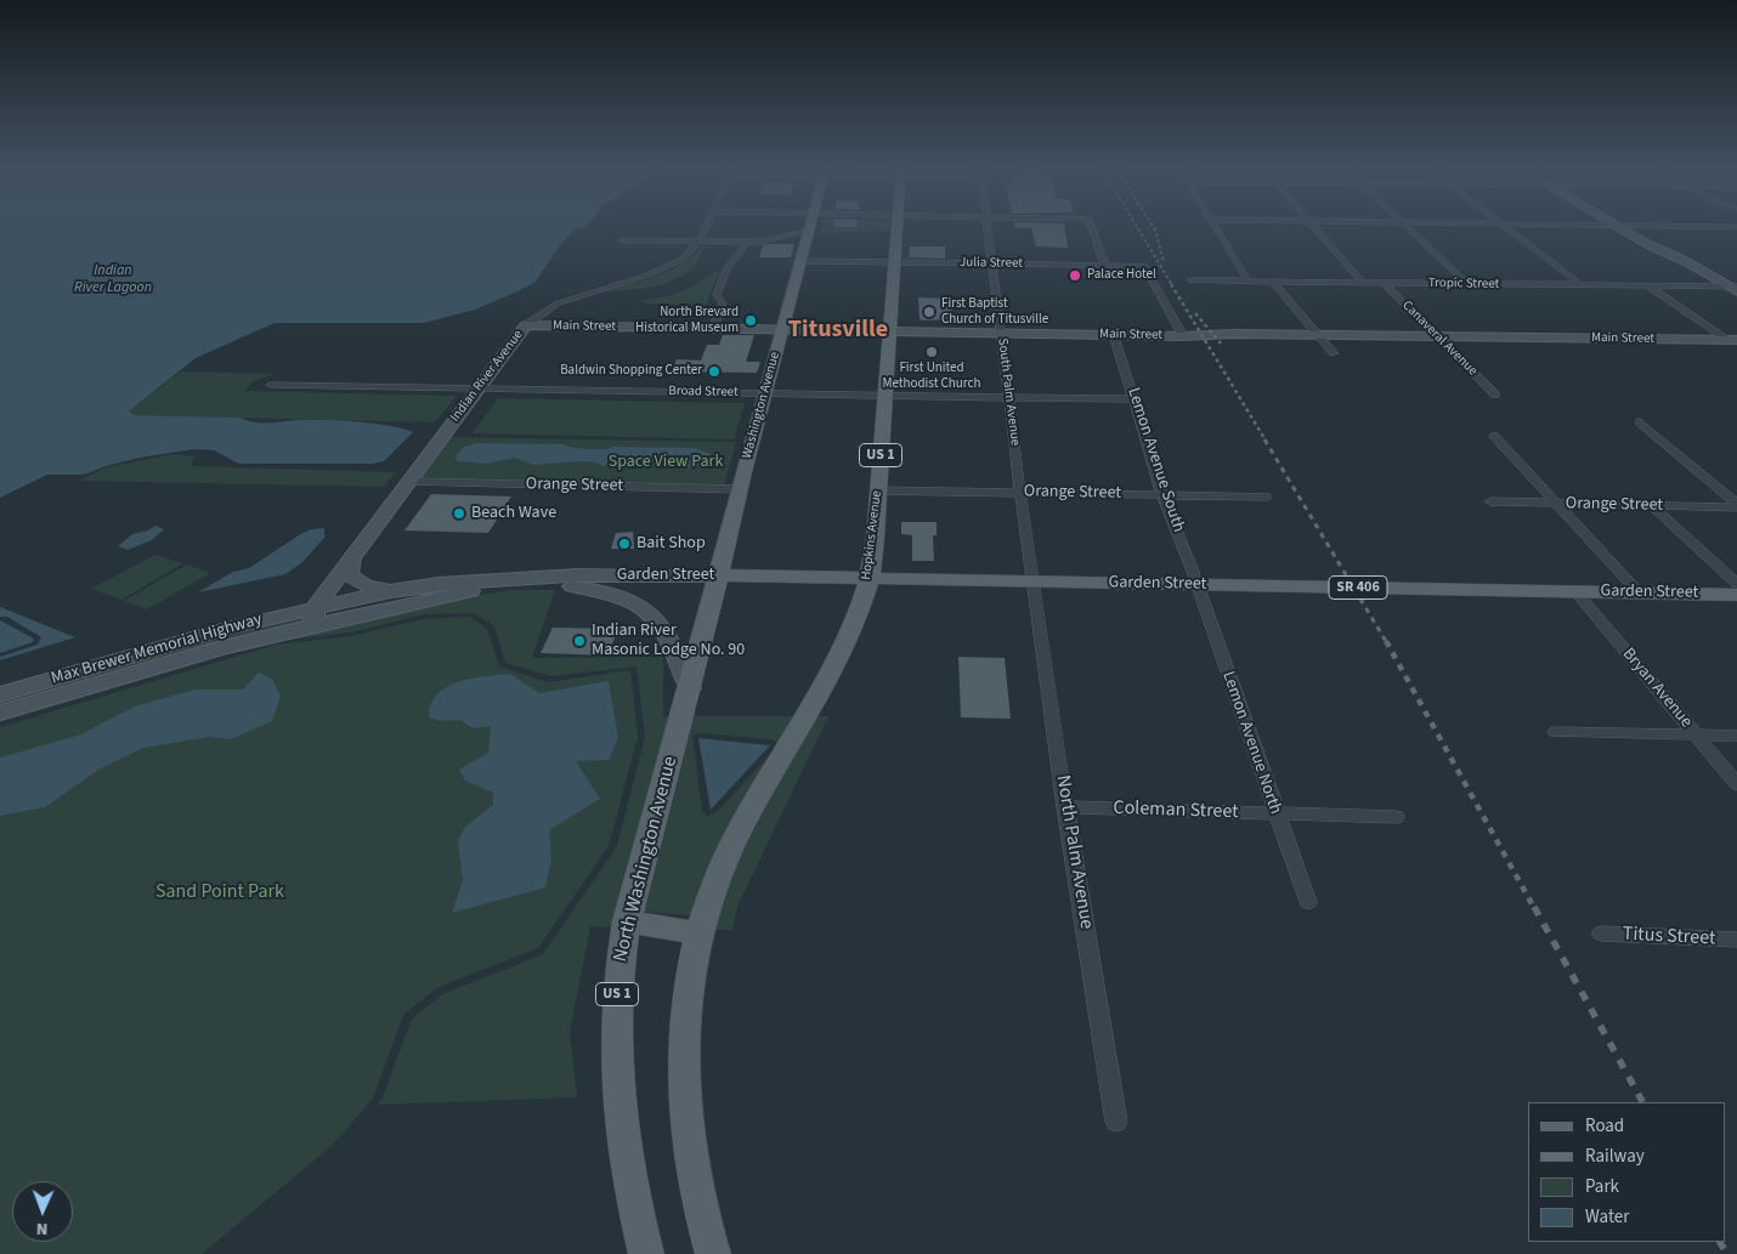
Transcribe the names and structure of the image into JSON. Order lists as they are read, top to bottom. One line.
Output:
{"streets":{"main road":["Washington Avenue","US 1","Hopkins Avenue","Garden Street","SR 406","North Washington Avenue"],"street":["Julia Street","Tropic Street","Main Street","Canaveral Avenue","Indian River Avenue","Broad Street","South Palm Avenue","Lemon Avenue South","Orange Street","Max Brewer Memorial Highway","Bryan Avenue","Lemon Avenue North","Coleman Street","North Palm Avenue","Titus Street"]},"crossings":[["Julia Street","Main Street"],["Julia Street","South Palm Avenue"],["Julia Street","Washington Avenue"],["Julia Street","Hopkins Avenue"],["Tropic Street","Canaveral Avenue"],["Main Street","Canaveral Avenue"],["Main Street","Indian River Avenue"],["Main Street","South Palm Avenue"],["Main Street","Washington Avenue"],["Main Street","Lemon Avenue South"],["Main Street","Hopkins Avenue"],["Indian River Avenue","Broad Street"],["Indian River Avenue","Orange Street"],["Indian River Avenue","Garden Street"],["Indian River Avenue","Max Brewer Memorial Highway"],["Broad Street","South Palm Avenue"],["Broad Street","Washington Avenue"],["Broad Street","Lemon Avenue South"],["Broad Street","Hopkins Avenue"],["South Palm Avenue","Orange Street"],["South Palm Avenue","Garden Street"],["South Palm Avenue","North Palm Avenue"],["Washington Avenue","Orange Street"],["Washington Avenue","Garden Street"],["Washington Avenue","North Washington Avenue"],["US 1","Hopkins Avenue"],["Lemon Avenue South","Orange Street"],["Lemon Avenue South","Garden Street"],["Lemon Avenue South","Lemon Avenue North"],["Orange Street","Hopkins Avenue"],["Hopkins Avenue","Garden Street"],["Garden Street","Max Brewer Memorial Highway"],["Garden Street","Bryan Avenue"],["Garden Street","Lemon Avenue North"],["Garden Street","North Palm Avenue"],["Garden Street","North Washington Avenue"],["Lemon Avenue North","Coleman Street"],["Coleman Street","North Palm Avenue"]],"districts":["Titusville"],"water":["Indian River Lagoon"],"parks":["Space View Park","Sand Point Park"],"places":["Palace Hotel","First Baptist Church of Titusville","North Brevard Historical Museum","First United Methodist Church","Baldwin Shopping Center","Beach Wave","Bait Shop","Indian River Masonic Lodge No. 90"],"legend":["Road","Railway","Park","Water"],"north":"bottom"}
